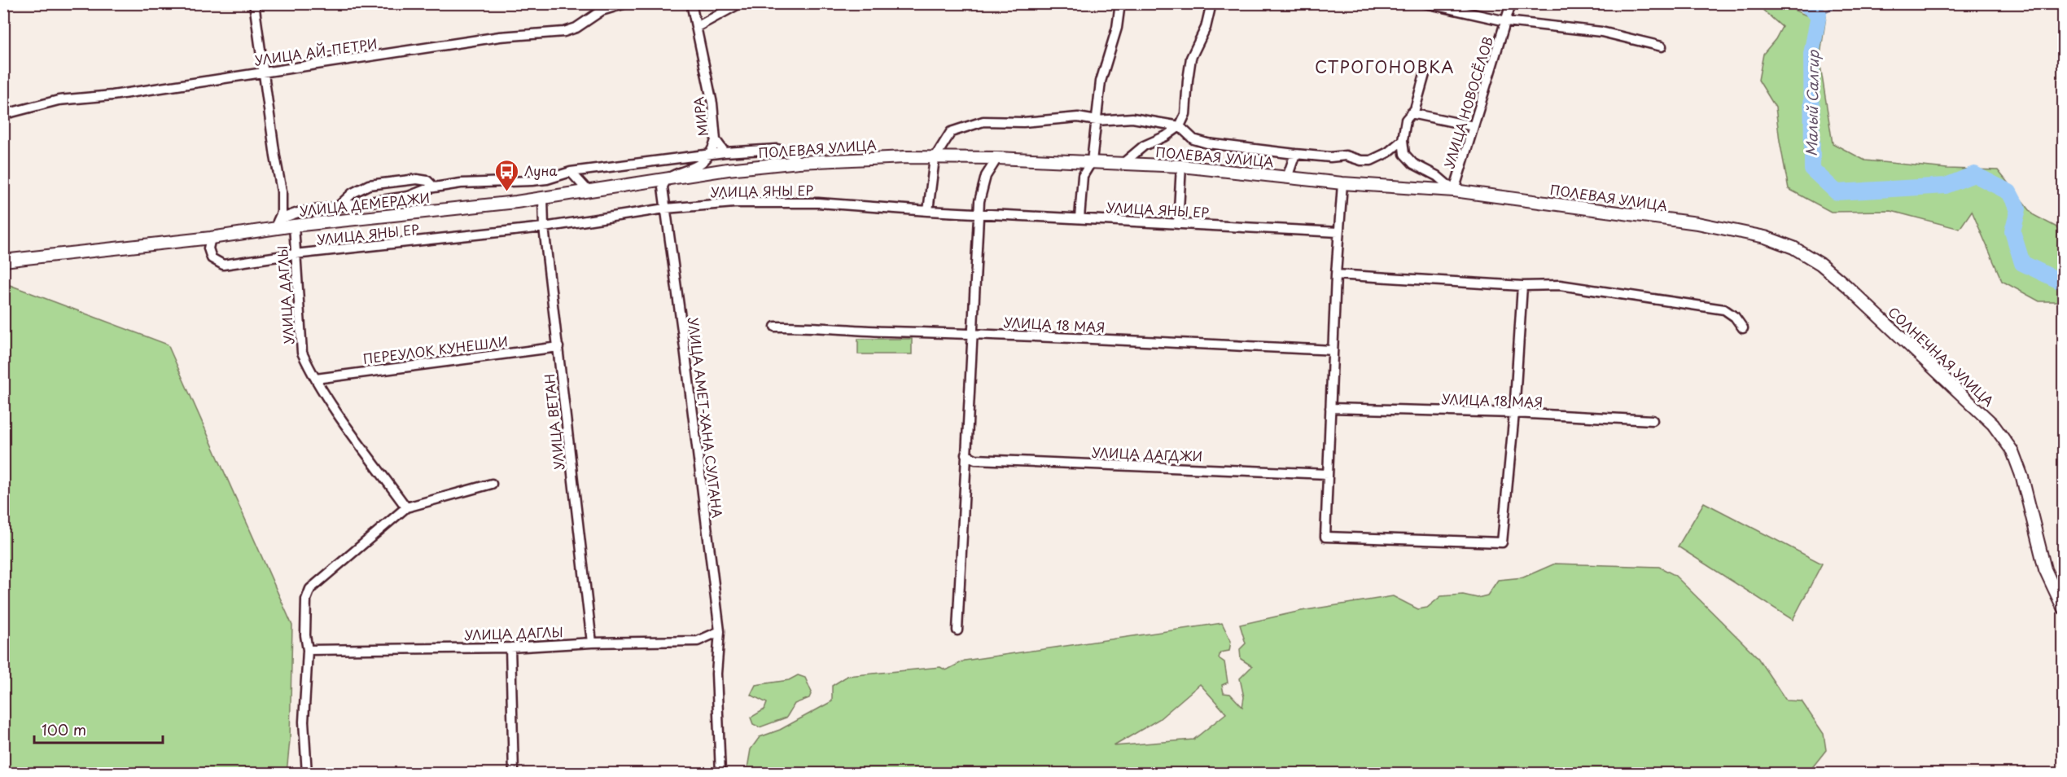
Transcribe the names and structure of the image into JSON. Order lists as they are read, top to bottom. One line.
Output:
{"streets":{"main road":["ПОЛЕВАЯ УЛИЦА","УЛИЦА ДЕМЕРДЖИ","СОЛНЕЧНАЯ УЛИЦА"],"street":["УЛИЦА АЙ-ПЕТРИ","УЛИЦА НОВОСЁЛОВ","МИРА","УЛИЦА ЯНЫ ЕР","УЛИЦА ДАГЛЫ","УЛИЦА 18 МАЯ","ПЕРЕУЛОК КУНЕШЛИ","УЛИЦА АМЕТ-ХАНА СУЛТАНА","УЛИЦА ВЕТАН","УЛИЦА ДАГДЖИ"]},"crossings":[["УЛИЦА НОВОСЁЛОВ","ПОЛЕВАЯ УЛИЦА"],["ПОЛЕВАЯ УЛИЦА","УЛИЦА ДЕМЕРДЖИ"],["ПОЛЕВАЯ УЛИЦА","СОЛНЕЧНАЯ УЛИЦА"],["УЛИЦА ЯНЫ ЕР","УЛИЦА ДЕМЕРДЖИ"],["УЛИЦА ЯНЫ ЕР","УЛИЦА ДАГЛЫ"],["УЛИЦА ЯНЫ ЕР","УЛИЦА АМЕТ-ХАНА СУЛТАНА"],["УЛИЦА ЯНЫ ЕР","УЛИЦА ВЕТАН"],["УЛИЦА ДЕМЕРДЖИ","УЛИЦА ДАГЛЫ"],["УЛИЦА ДЕМЕРДЖИ","УЛИЦА АМЕТ-ХАНА СУЛТАНА"],["УЛИЦА ДЕМЕРДЖИ","УЛИЦА ВЕТАН"],["УЛИЦА ДАГЛЫ","ПЕРЕУЛОК КУНЕШЛИ"],["УЛИЦА ДАГЛЫ","УЛИЦА АМЕТ-ХАНА СУЛТАНА"],["УЛИЦА ДАГЛЫ","УЛИЦА ВЕТАН"],["ПЕРЕУЛОК КУНЕШЛИ","УЛИЦА ВЕТАН"]],"districts":["СТРОГОНОВКА"],"water":["Малый Салгир"],"places":{"bus stop":["Луна"]},"scale_bar":"100 m"}
